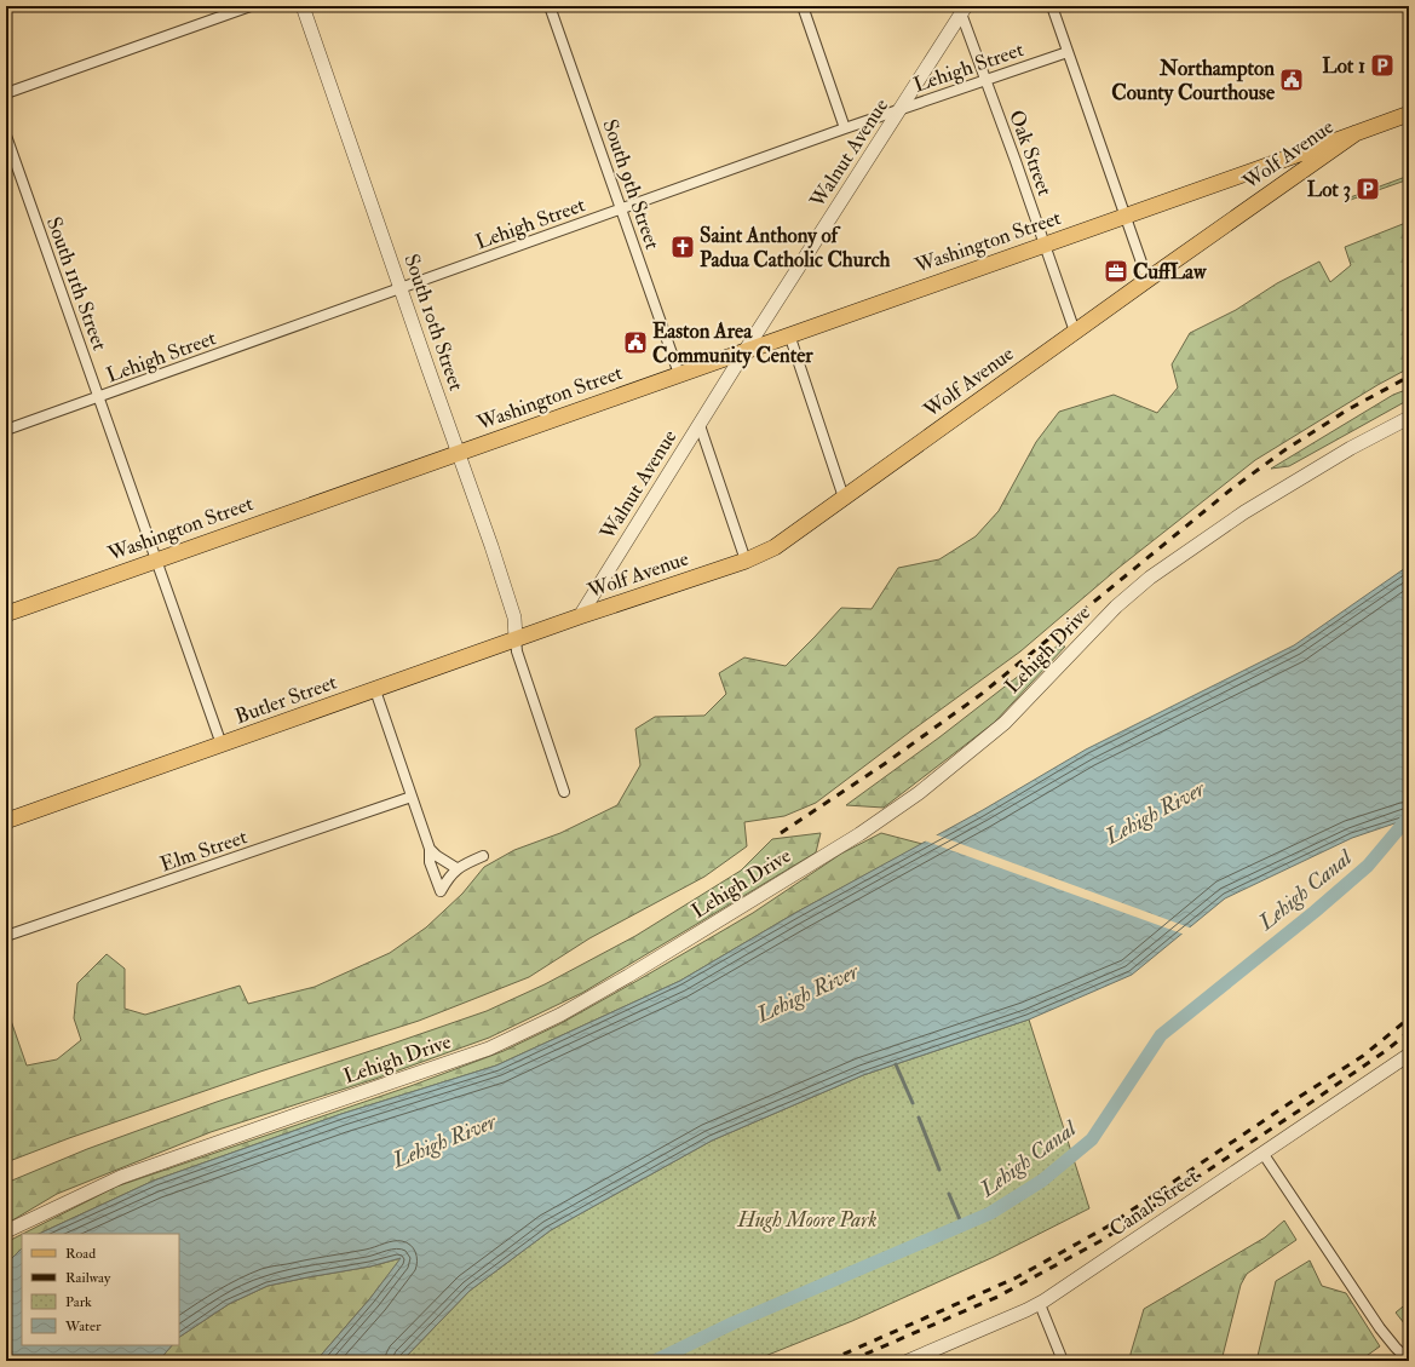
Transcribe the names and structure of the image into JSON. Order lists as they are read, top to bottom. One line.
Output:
{"streets":{"main road":["Wolf Avenue","Washington Street","Butler Street"],"street":["Lehigh Street","Walnut Avenue","Oak Street","South 9th Street","South 11th Street","South 10th Street","Lehigh Drive","Elm Street","Canal Street"]},"crossings":[["Lehigh Street","Walnut Avenue"],["Lehigh Street","Oak Street"],["Lehigh Street","South 9th Street"],["Lehigh Street","South 11th Street"],["Lehigh Street","South 10th Street"],["Walnut Avenue","Oak Street"],["Walnut Avenue","Wolf Avenue"],["Walnut Avenue","Washington Street"],["Walnut Avenue","Butler Street"],["Oak Street","Wolf Avenue"],["Oak Street","Washington Street"],["Wolf Avenue","Washington Street"],["Wolf Avenue","Butler Street"],["South 9th Street","Washington Street"],["Washington Street","South 11th Street"],["Washington Street","South 10th Street"],["South 11th Street","Butler Street"],["South 10th Street","Butler Street"]],"water":["Lehigh River","Lehigh Canal"],"parks":["Hugh Moore Park"],"places":{"parking":["Lot 1","Lot 3"],"public building":["Northampton County Courthouse","Easton Area Community Center"],"church":["Saint Anthony of Padua Catholic Church"],"office":["CuffLaw"]},"legend":["Road","Railway","Park","Water"]}
